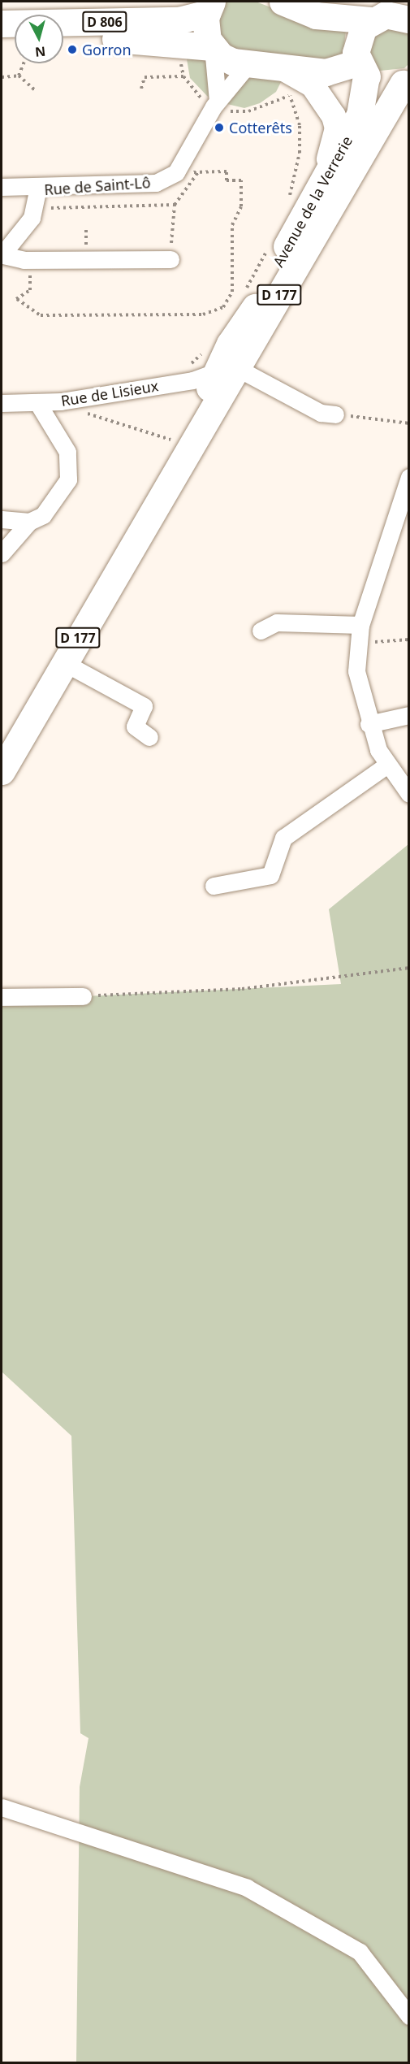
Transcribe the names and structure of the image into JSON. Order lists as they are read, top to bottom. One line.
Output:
{"streets":{"main road":["D 806","Avenue de la Verrerie","D 177"],"street":["Rue de Saint-Lô","Rue de Lisieux"]},"crossings":[["D 806","Rue de Saint-Lô"],["D 806","Avenue de la Verrerie"],["Avenue de la Verrerie","Rue de Lisieux"]],"places":["Gorron","Cotterêts"],"north":"bottom"}
